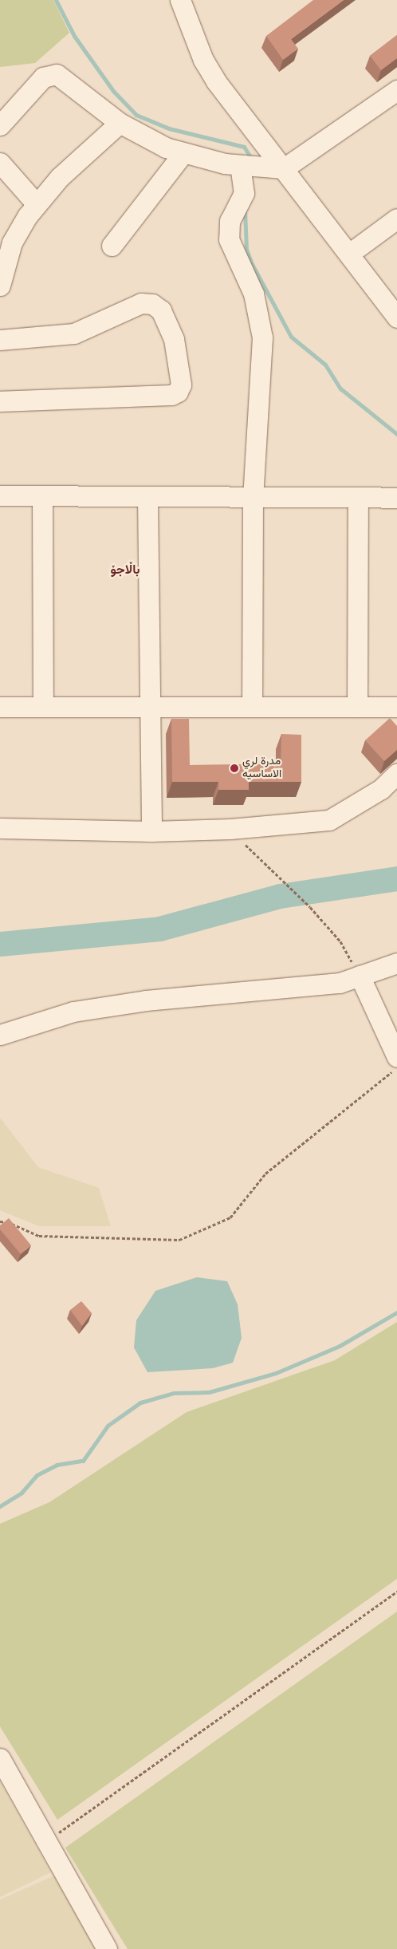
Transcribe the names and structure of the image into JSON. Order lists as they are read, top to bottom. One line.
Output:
{"districts":["باڵاجۆ"],"places":["مدرة لري الاساسیه"]}
